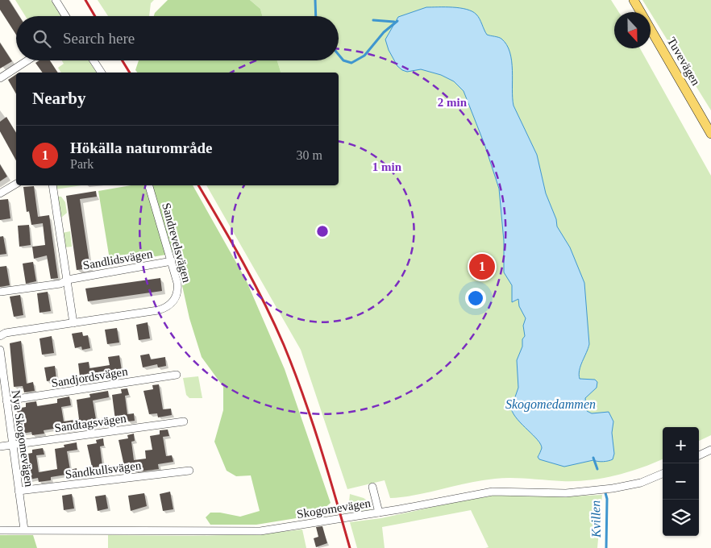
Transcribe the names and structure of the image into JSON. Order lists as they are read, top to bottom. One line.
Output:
{"streets":{"main road":["Tuvevägen"],"street":["Sandrevelsvägen","Sandlidsvägen","Sandjordsvägen","Sandtagsvägen","Nya Skogomevägen","Sandkullsvägen","Skogomevägen"]},"crossings":[["Sandrevelsvägen","Sandlidsvägen"],["Sandjordsvägen","Nya Skogomevägen"],["Sandtagsvägen","Nya Skogomevägen"],["Nya Skogomevägen","Sandkullsvägen"],["Nya Skogomevägen","Skogomevägen"]],"water":["Skogomedammen","Kvillen"],"north":"bottom","page":{"search":"Search here","heading":"Nearby","list":[{"mark":"1","name":"Hökälla naturområde","note":"Park","value":"30 m"}],"pins":"1","map_buttons":["+","−"]},"rings":["2 min","1 min"]}
